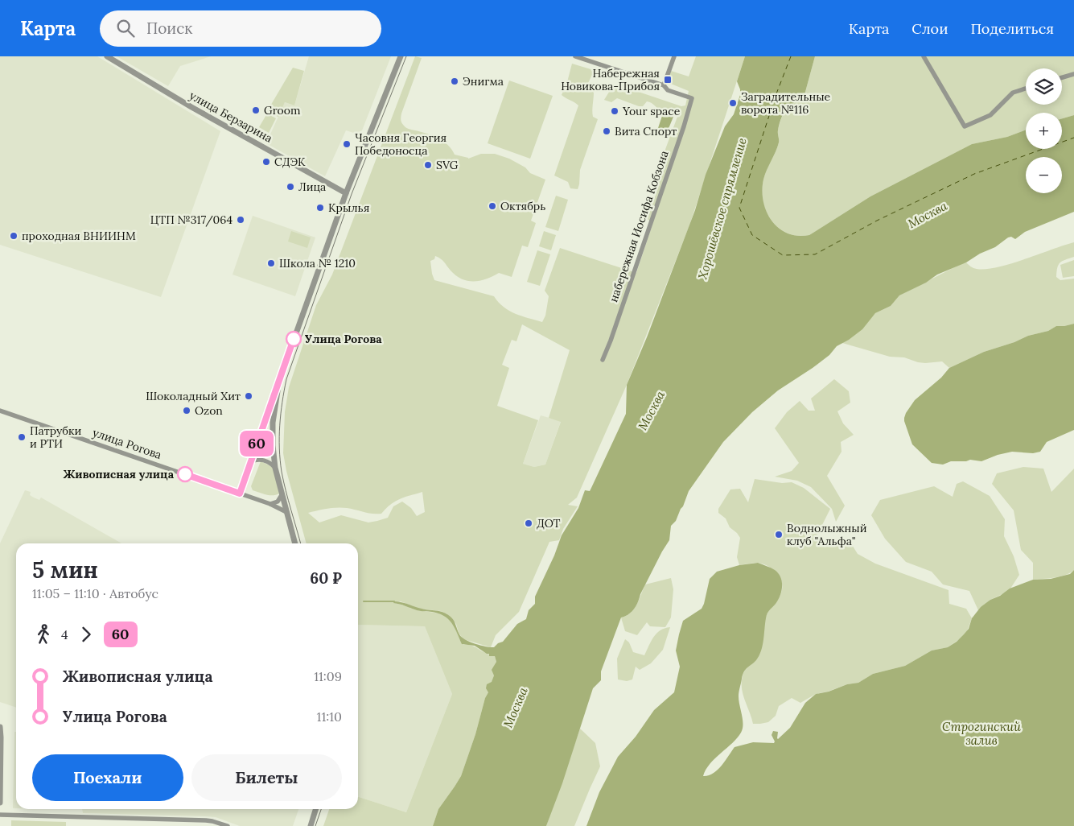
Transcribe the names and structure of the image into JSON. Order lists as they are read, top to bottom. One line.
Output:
{"streets":{"street":["улица Берзарина","набережная Иосифа Кобзона","улица Рогова"]},"water":["Хорошёвское спрямление","Москва","Строгинский залив"],"places":{"transit":["Набережная Новикова-Прибоя"],"other":["Энигма","Заградительные ворота №116","Groom","Your space","Вита Спорт","Часовня Георгия Победоносца","СДЭК","SVG","Лица","Октябрь","Крылья","ЦТП №317/064","проходная ВНИИНМ","Школа № 1210","Улица Рогова","Шоколадный Хит","Ozon","Патрубки и РТИ","Живописная улица","ДОТ","Воднолыжный клуб \"Альфа\""]},"lines":["bus line 60"],"page":{"header":"Карта","search":"Поиск","nav":["Карта","Слои","Поделиться"],"on_map":"60","map_buttons":["+","−"],"heading":["5 мин","11:05 – 11:10 · Автобус","60 ₽"],"legs":["4","60"],"list":[{"name":"Живописная улица","value":"11:09"},{"name":"Улица Рогова","value":"11:10"}],"buttons":["Поехали","Билеты"]}}
